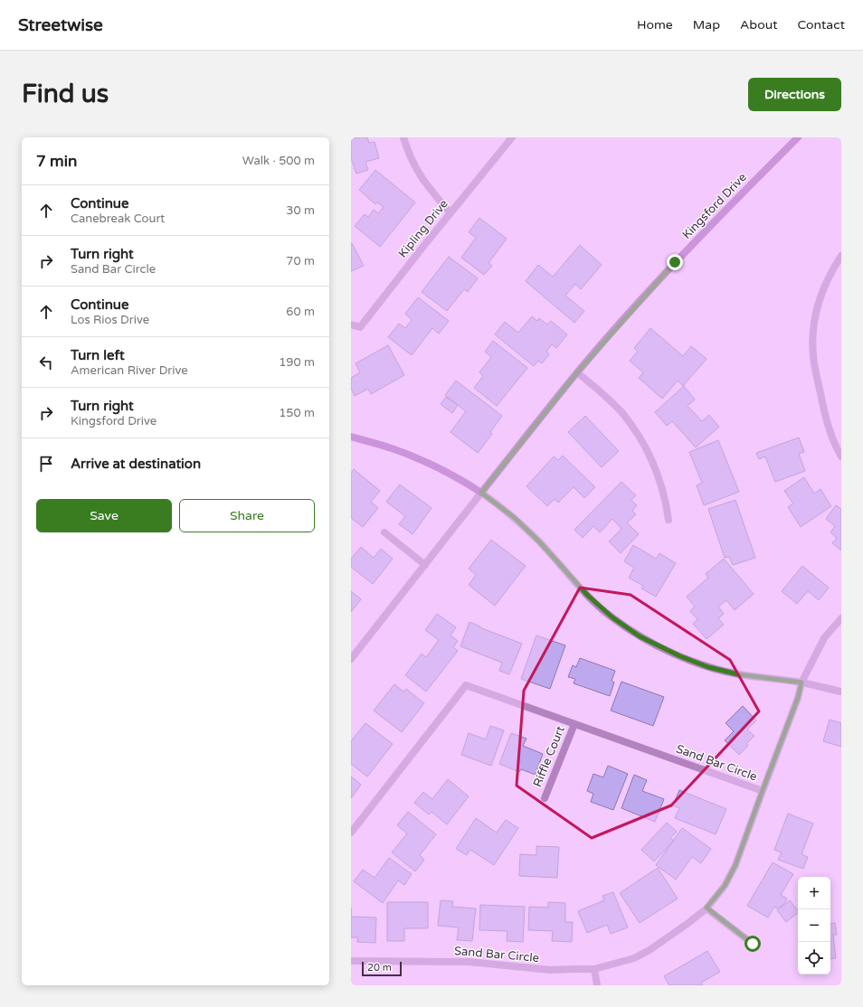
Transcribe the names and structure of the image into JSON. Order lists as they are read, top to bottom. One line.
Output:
{"streets":{"street":["Kingsford Drive","Kipling Drive","Riffle Court","Sand Bar Circle"]},"crossings":[["Riffle Court","Sand Bar Circle"]],"scale_bar":"20 m","page":{"header":"Streetwise","nav":["Home","Map","About","Contact"],"buttons":["Directions",["Save","Share"]],"title":"Find us","heading":["7 min","Walk · 500 m"],"list":[["Continue","Canebreak Court","30 m"],["Turn right","Sand Bar Circle","70 m"],["Continue","Los Rios Drive","60 m"],["Turn left","American River Drive","190 m"],["Turn right","Kingsford Drive","150 m"],"Arrive at destination"],"map_buttons":["+","−"],"scale":"20 m"}}
